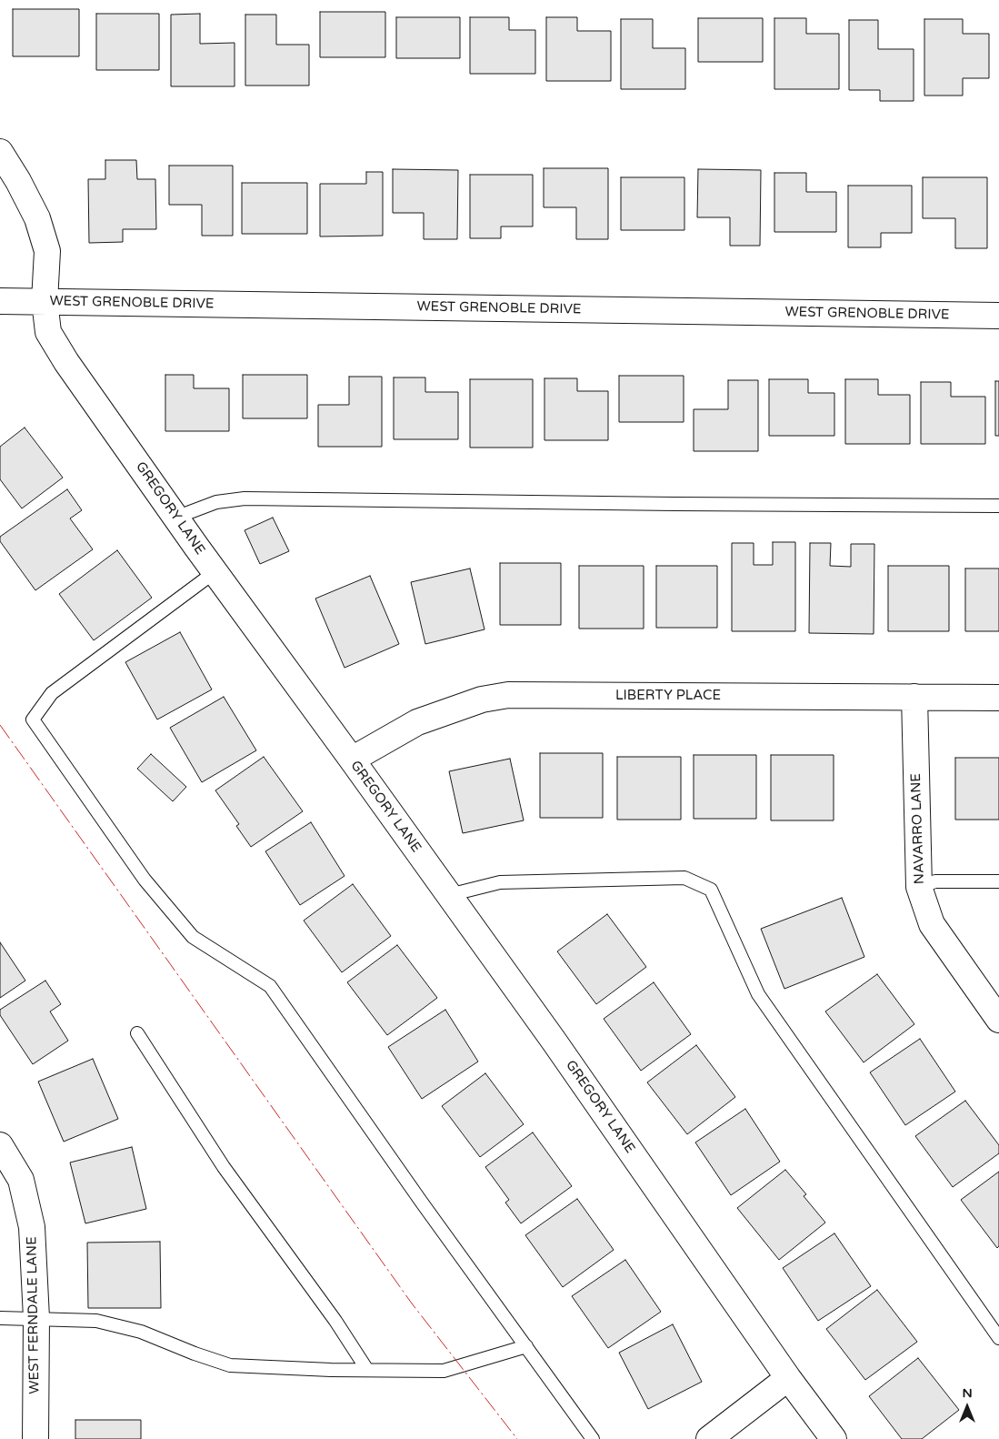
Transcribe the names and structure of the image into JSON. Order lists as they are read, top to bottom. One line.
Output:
{"streets":{"street":["WEST GRENOBLE DRIVE","GREGORY LANE","LIBERTY PLACE","NAVARRO LANE","WEST FERNDALE LANE"]},"crossings":[["WEST GRENOBLE DRIVE","GREGORY LANE"],["GREGORY LANE","LIBERTY PLACE"],["LIBERTY PLACE","NAVARRO LANE"]],"north":"top"}
